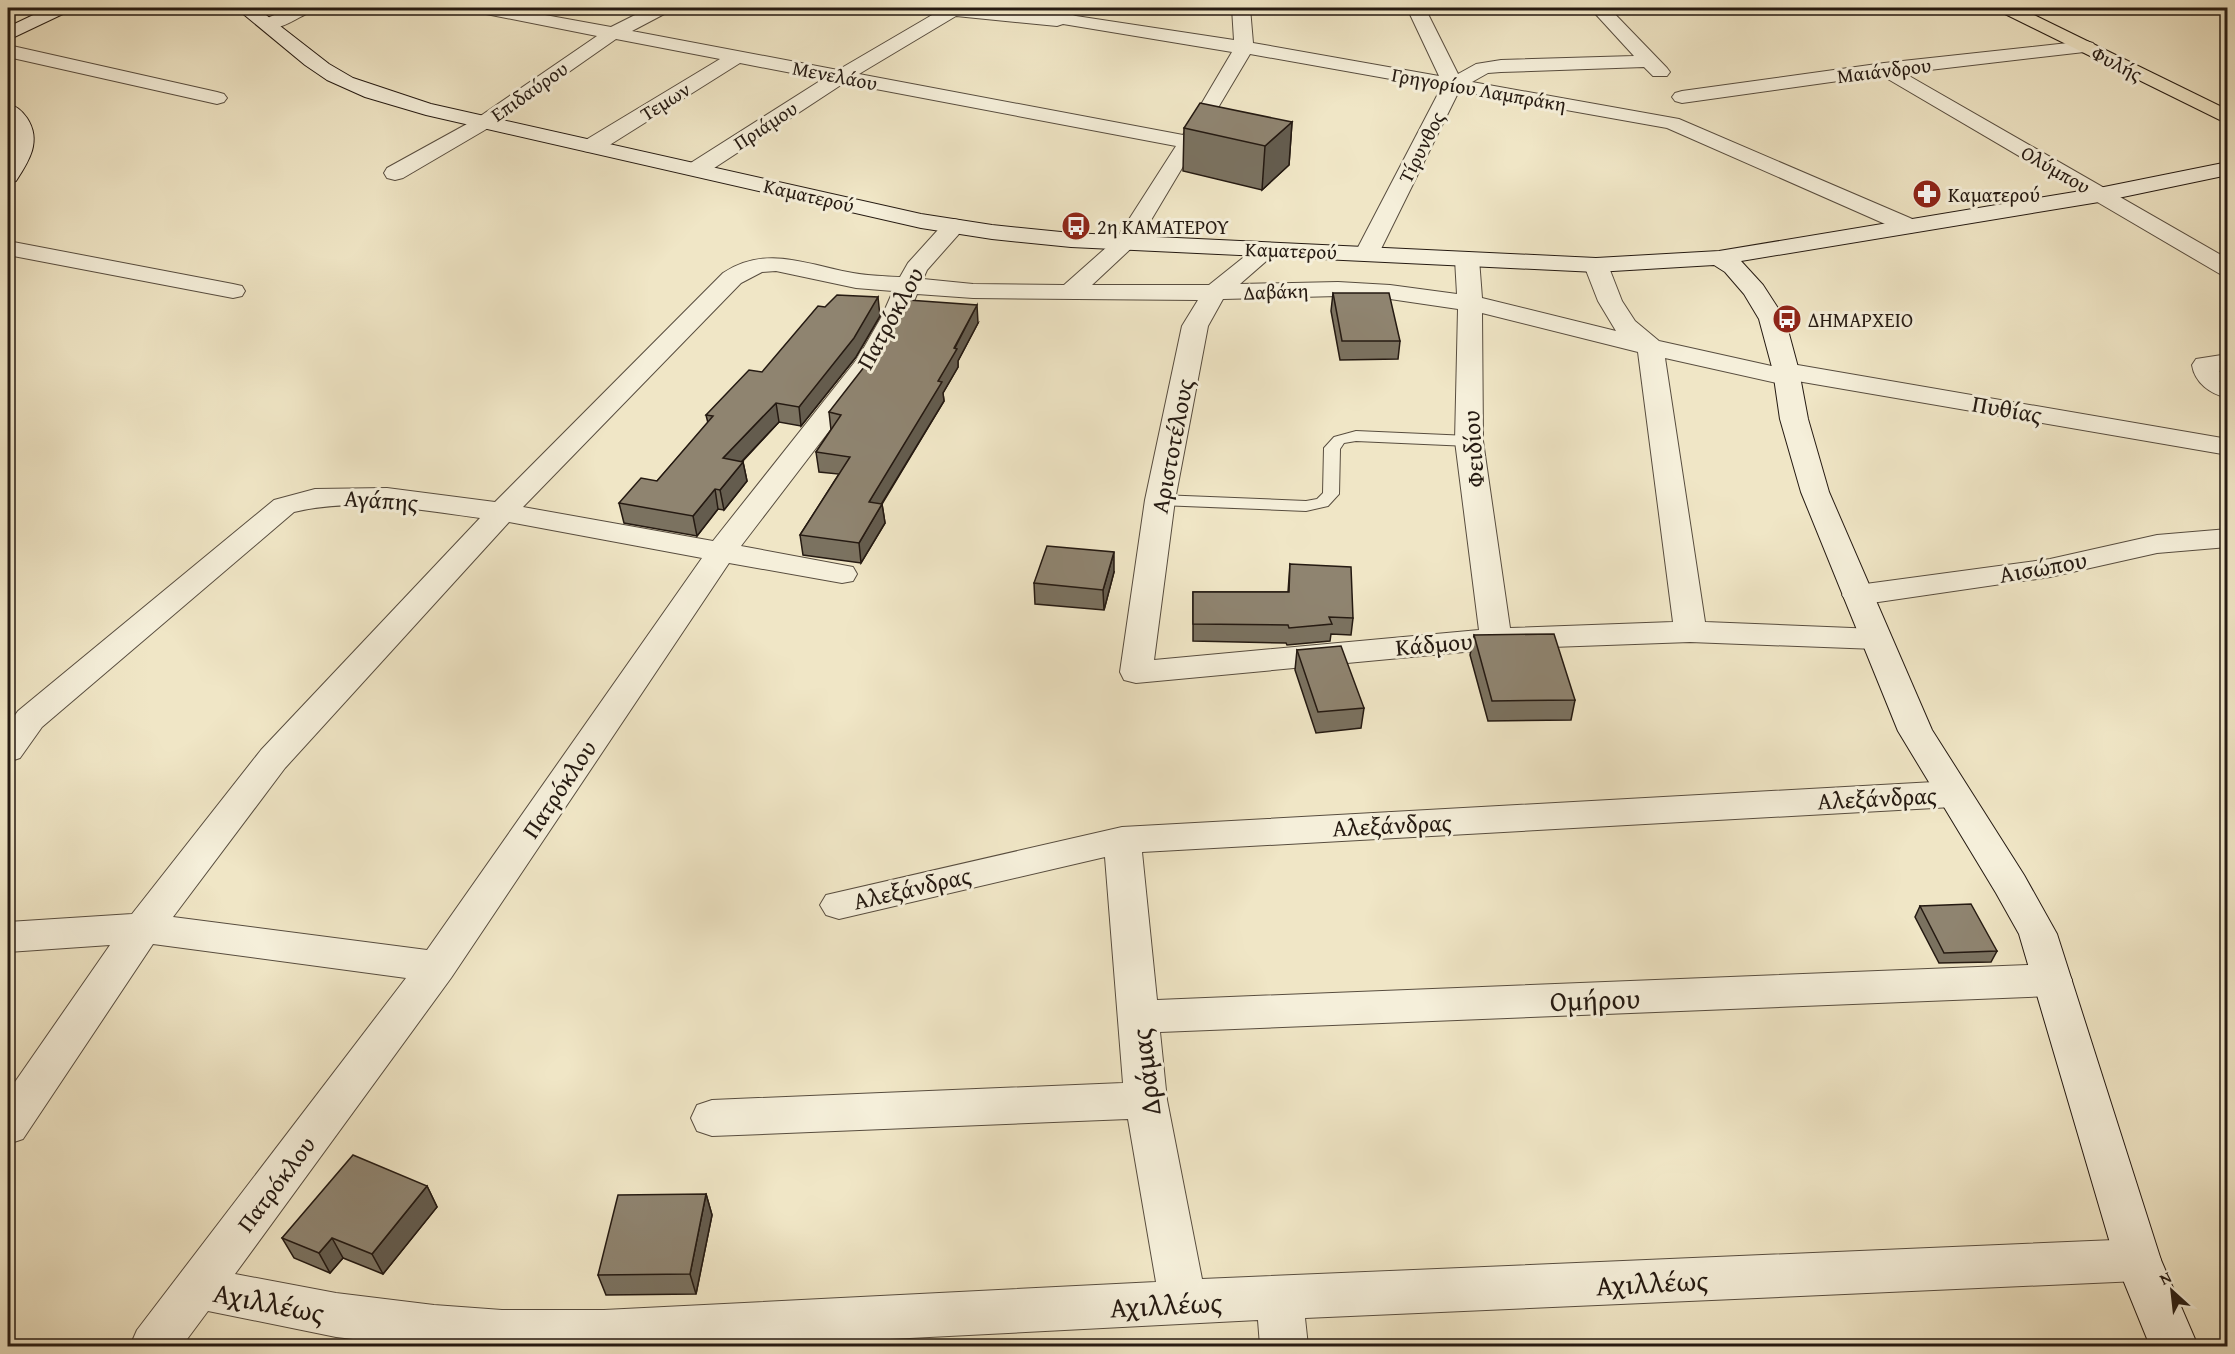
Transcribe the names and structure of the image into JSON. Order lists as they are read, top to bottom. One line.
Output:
{"streets":{"main road":["Φυλής"],"street":["Μαιάνδρου","Μενελάου","Γρηγορίου Λαμπράκη","Επιδαύρου","Τεμων","Πριάμου","Τίρυνθος","Ολύμπου","Καματερού","Δαβάκη","Πατρόκλου","Πυθίας","Αριστοτέλους","Φειδίου","Αγάπης","Αισώπου","Κάδμου","Αλεξάνδρας","Ομήρου","Δράμας","Αχιλλέως"]},"crossings":[["Φυλής","Μαιάνδρου"],["Μαιάνδρου","Ολύμπου"],["Μενελάου","Επιδαύρου"],["Μενελάου","Τεμων"],["Μενελάου","Πριάμου"],["Γρηγορίου Λαμπράκη","Τίρυνθος"],["Γρηγορίου Λαμπράκη","Καματερού"],["Επιδαύρου","Καματερού"],["Τεμων","Καματερού"],["Πριάμου","Καματερού"],["Τίρυνθος","Καματερού"],["Ολύμπου","Καματερού"],["Καματερού","Πατρόκλου"],["Καματερού","Αριστοτέλους"],["Καματερού","Φειδίου"],["Καματερού","Αλεξάνδρας"],["Δαβάκη","Πατρόκλου"],["Δαβάκη","Πυθίας"],["Δαβάκη","Αριστοτέλους"],["Δαβάκη","Φειδίου"],["Δαβάκη","Αγάπης"],["Δαβάκη","Αλεξάνδρας"],["Πατρόκλου","Αγάπης"],["Πατρόκλου","Αχιλλέως"],["Πυθίας","Αλεξάνδρας"],["Αριστοτέλους","Κάδμου"],["Φειδίου","Κάδμου"],["Αισώπου","Αλεξάνδρας"],["Κάδμου","Αλεξάνδρας"],["Αλεξάνδρας","Ομήρου"],["Αλεξάνδρας","Δράμας"],["Αλεξάνδρας","Αχιλλέως"],["Ομήρου","Δράμας"],["Δράμας","Αχιλλέως"]],"places":{"pharmacy":["Καματερού"],"bus stop":["2η ΚΑΜΑΤΕΡΟΥ","ΔΗΜΑΡΧΕΙΟ"]},"north":"top left"}
